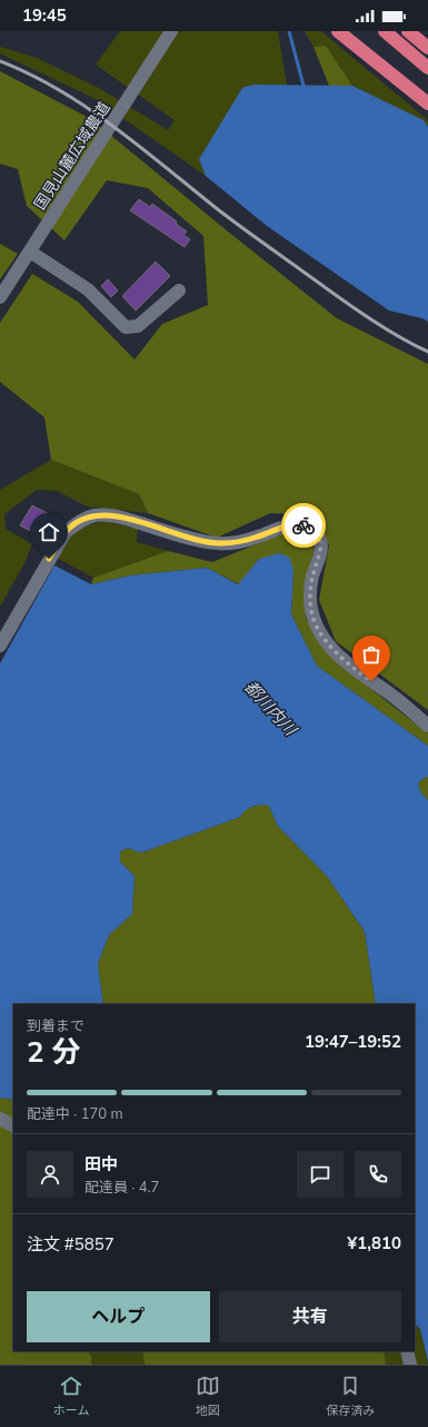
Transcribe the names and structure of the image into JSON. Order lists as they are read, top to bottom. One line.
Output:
{"streets":{"street":["国見山麓広域農道"]},"water":["都川内川"],"page":{"status":"19:45","heading":["2 分","到着まで","19:47–19:52"],"panel":["田中","配達員 · 4.7","注文 #5857","¥1,810"],"bar":"配達中 · 170 m","buttons":["ヘルプ","共有"],"tabs":["ホーム","地図","保存済み"]}}
